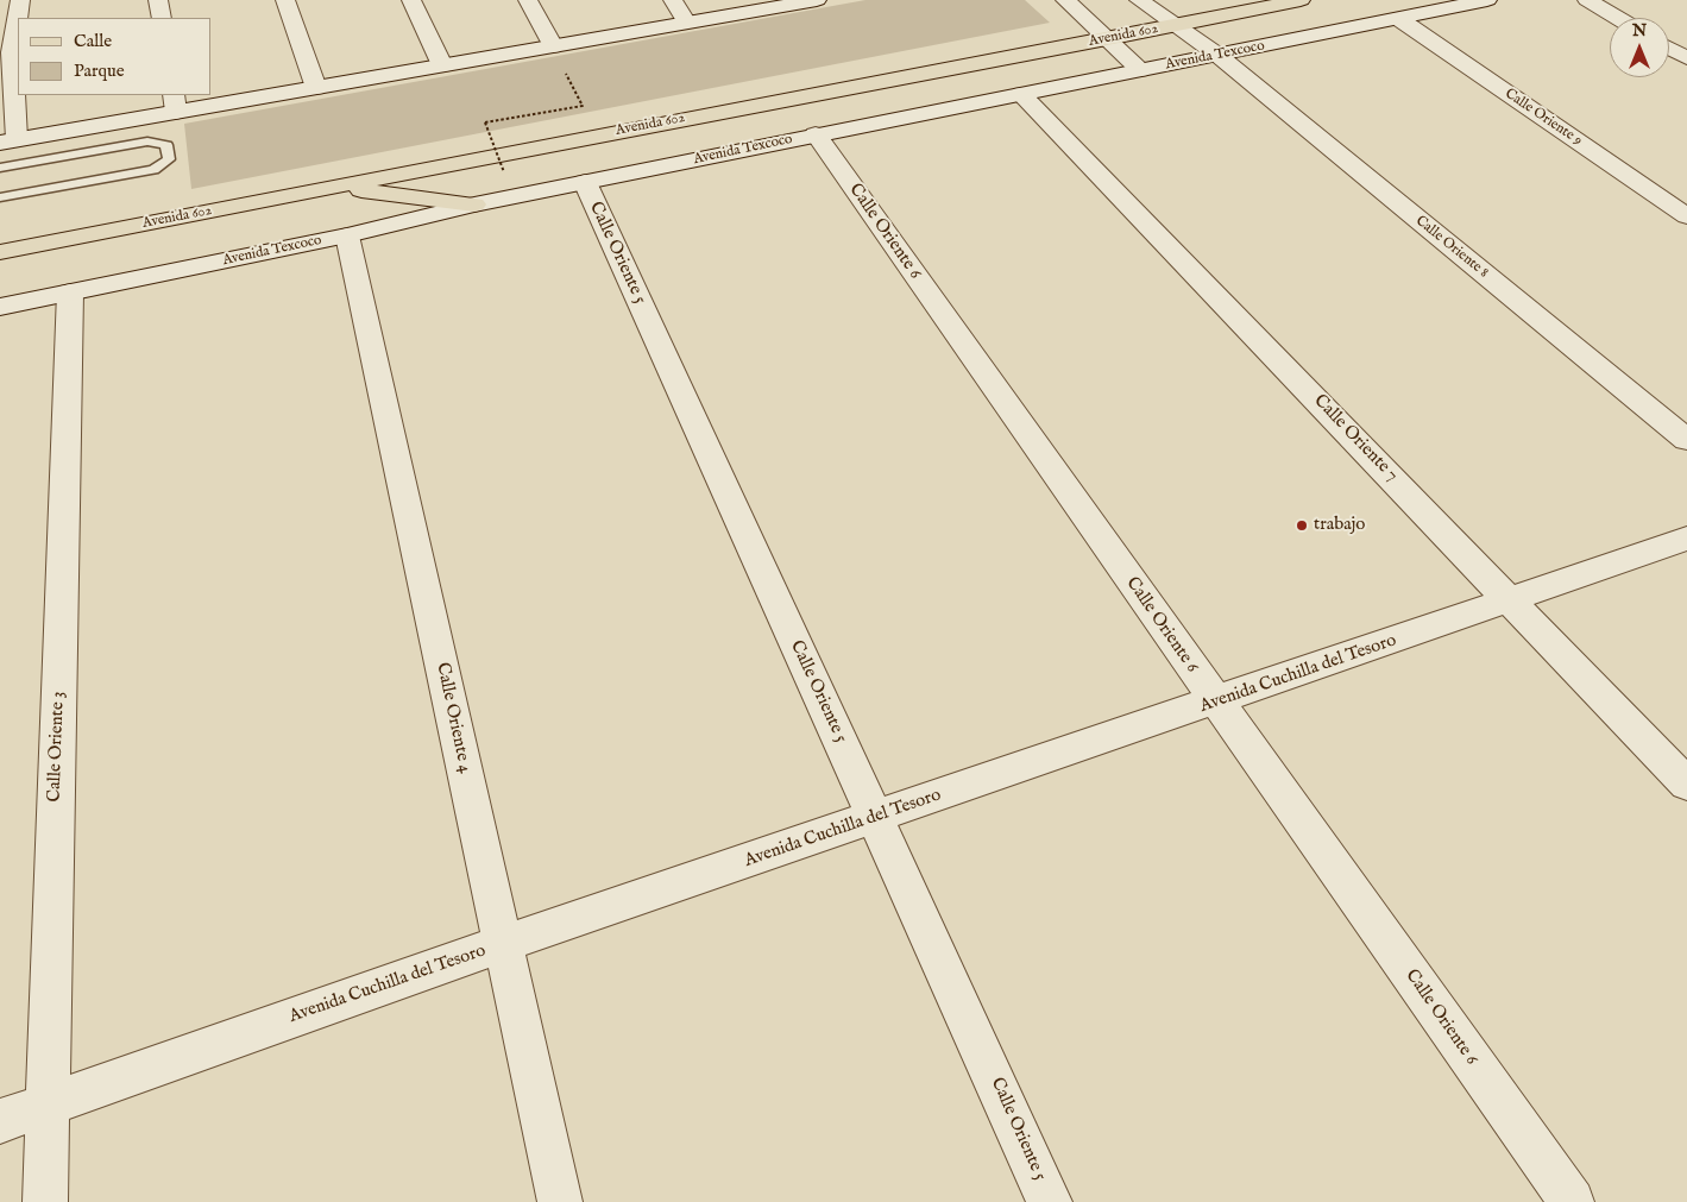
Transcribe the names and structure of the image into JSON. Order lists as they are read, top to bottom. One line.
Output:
{"streets":{"main road":["Avenida 602"],"street":["Avenida Texcoco","Calle Oriente 9","Calle Oriente 6","Calle Oriente 8","Calle Oriente 5","Calle Oriente 7","Avenida Cuchilla del Tesoro","Calle Oriente 4","Calle Oriente 3"]},"crossings":[["Avenida 602","Calle Oriente 8"],["Avenida Texcoco","Calle Oriente 9"],["Avenida Texcoco","Calle Oriente 6"],["Avenida Texcoco","Calle Oriente 8"],["Avenida Texcoco","Calle Oriente 5"],["Avenida Texcoco","Calle Oriente 7"],["Avenida Texcoco","Calle Oriente 4"],["Avenida Texcoco","Calle Oriente 3"],["Calle Oriente 6","Avenida Cuchilla del Tesoro"],["Calle Oriente 5","Avenida Cuchilla del Tesoro"],["Calle Oriente 7","Avenida Cuchilla del Tesoro"],["Avenida Cuchilla del Tesoro","Calle Oriente 4"],["Avenida Cuchilla del Tesoro","Calle Oriente 3"]],"places":["trabajo"],"legend":["Calle","Parque"],"north":"top"}
